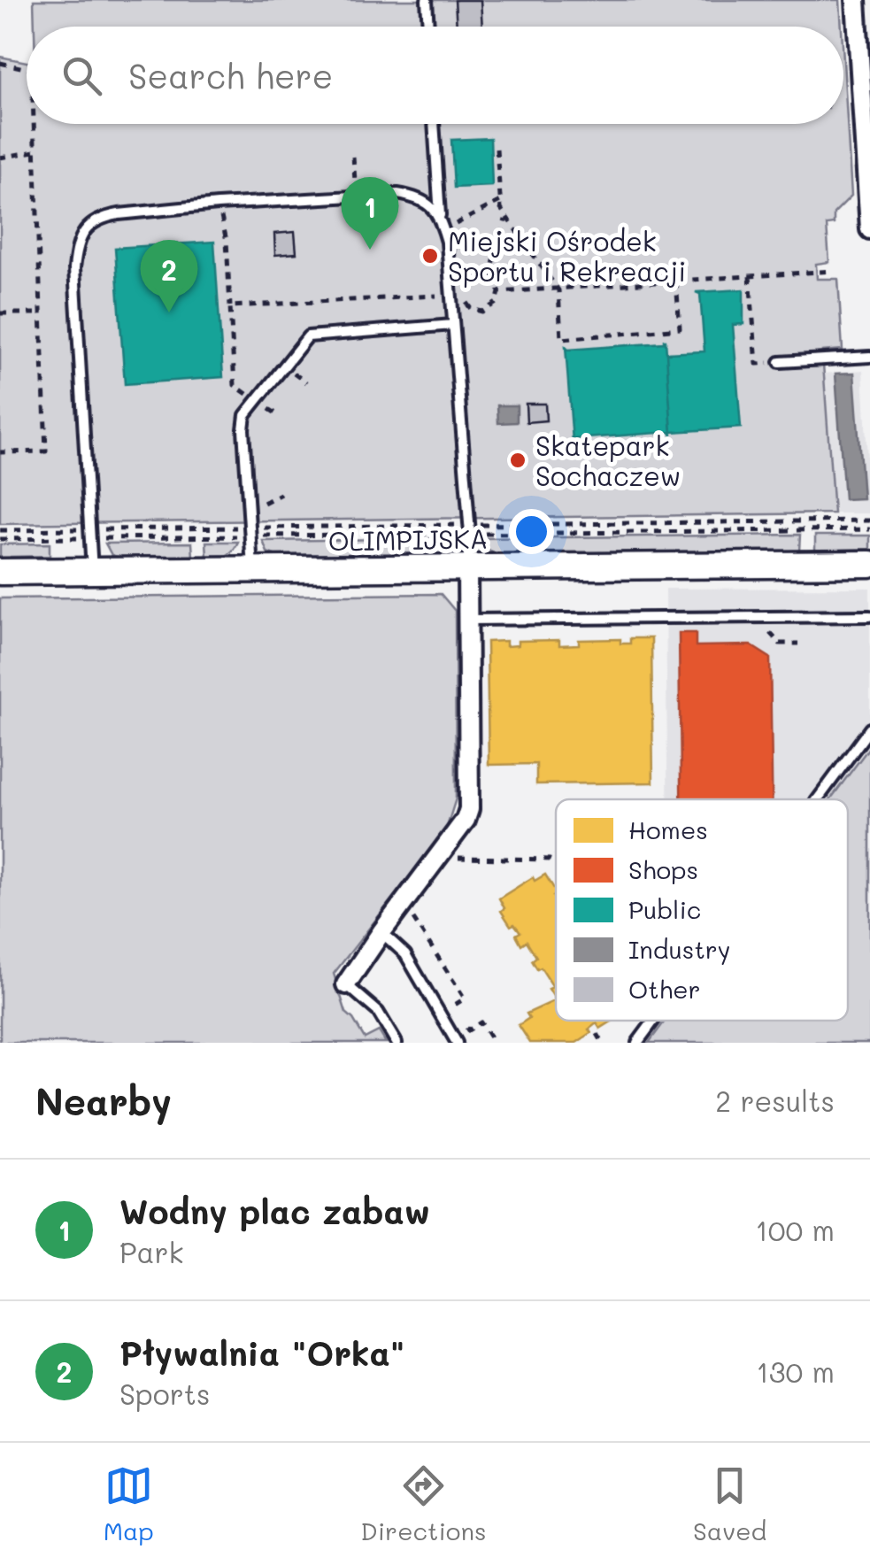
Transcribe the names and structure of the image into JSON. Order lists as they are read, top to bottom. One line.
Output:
{"streets":{"street":["OLIMPIJSKA"]},"places":["Miejski Ośrodek Sportu i Rekreacji","Skatepark Sochaczew"],"legend":["Homes","Shops","Public","Industry","Other"],"page":{"search":"Search here","pins":["1","2"],"heading":["Nearby","2 results"],"list":[{"mark":"1","name":"Wodny plac zabaw","note":"Park","value":"100 m"},{"mark":"2","name":"Pływalnia \"Orka\"","note":"Sports","value":"130 m"}],"nav":["Map","Directions","Saved"]}}
